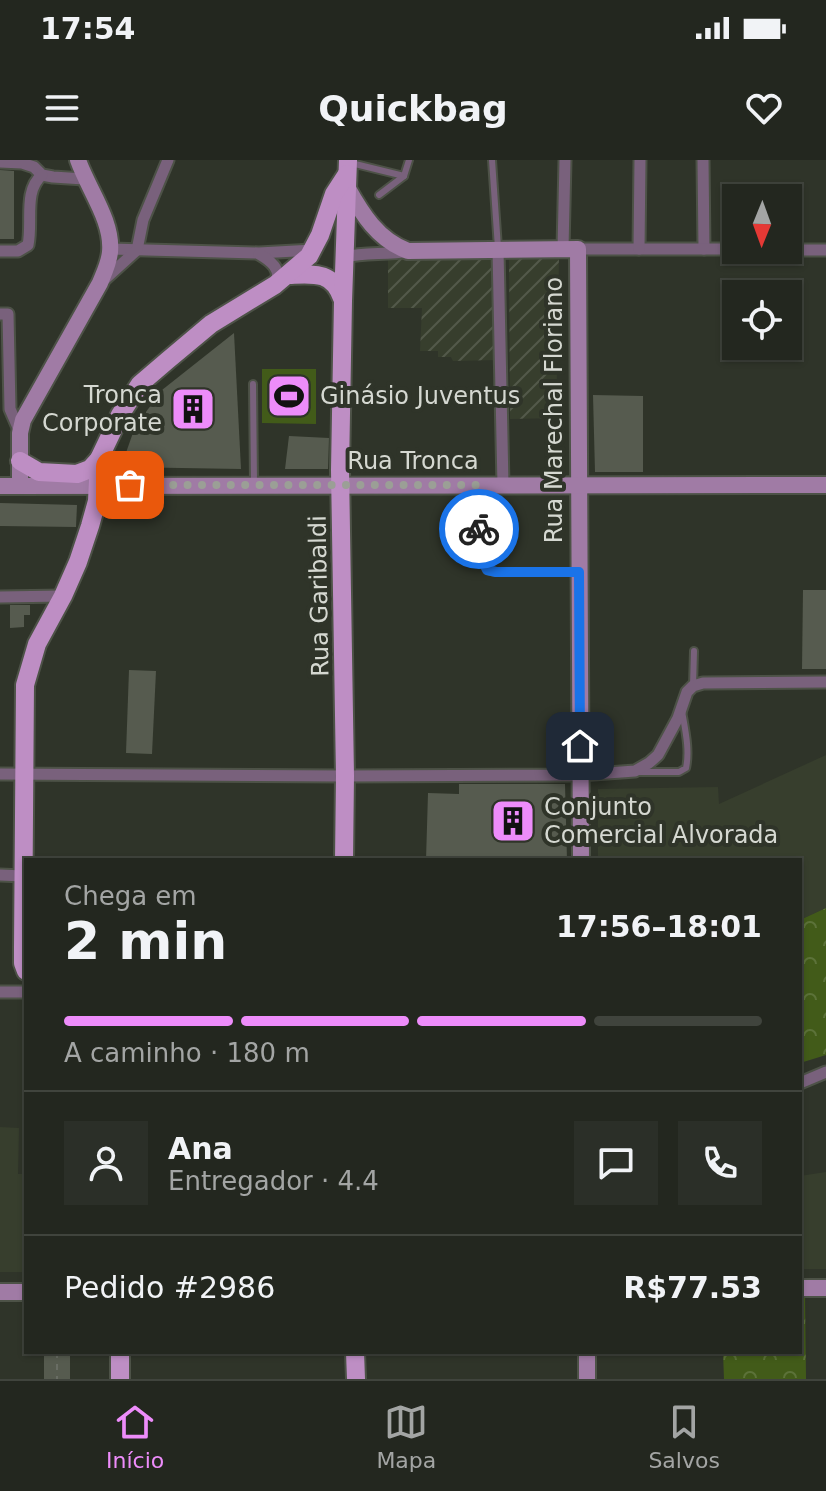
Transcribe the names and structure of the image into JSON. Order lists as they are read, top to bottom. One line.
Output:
{"streets":{"main road":["Rua Garibaldi"],"street":["Rua Marechal Floriano","Rua Tronca"]},"crossings":[["Rua Marechal Floriano","Rua Tronca"],["Rua Tronca","Rua Garibaldi"]],"places":{"sports":["Ginásio Juventus"],"building":["Tronca Corporate","Conjunto Comercial Alvorada"]},"north":"bottom","page":{"status":"17:54","header":"Quickbag","heading":["2 min","Chega em","17:56–18:01"],"panel":["Ana","Entregador · 4.4","Pedido #2986","R$77.53"],"bar":"A caminho · 180 m","tabs":["Início","Mapa","Salvos"]}}
